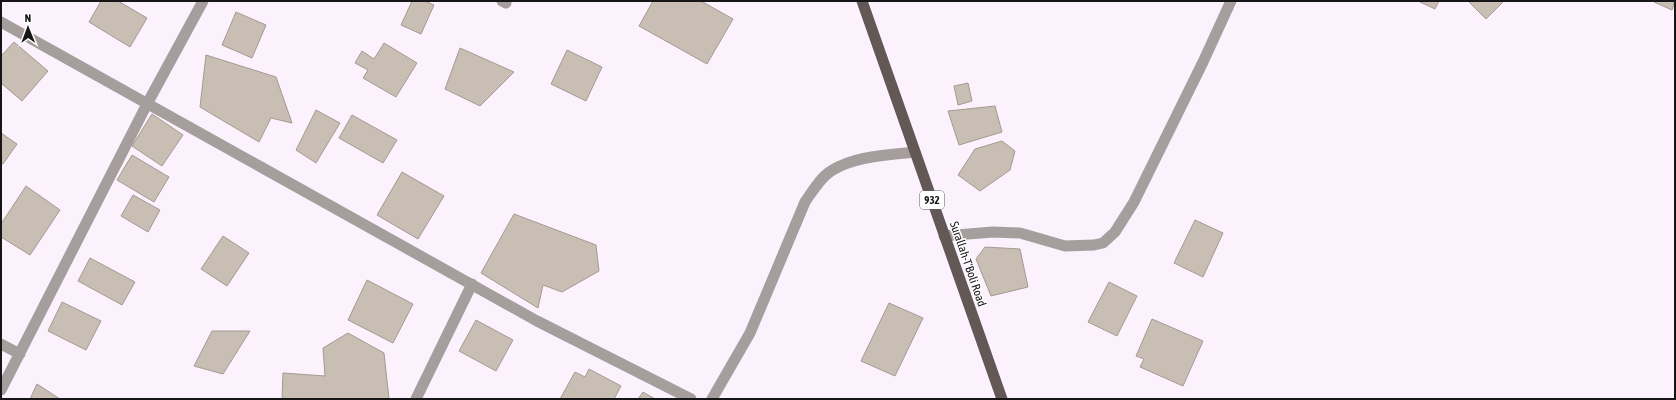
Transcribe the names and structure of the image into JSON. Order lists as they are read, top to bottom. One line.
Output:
{"streets":{"main road":["932","Surallah-T'Boli Road"]},"north":"top"}
